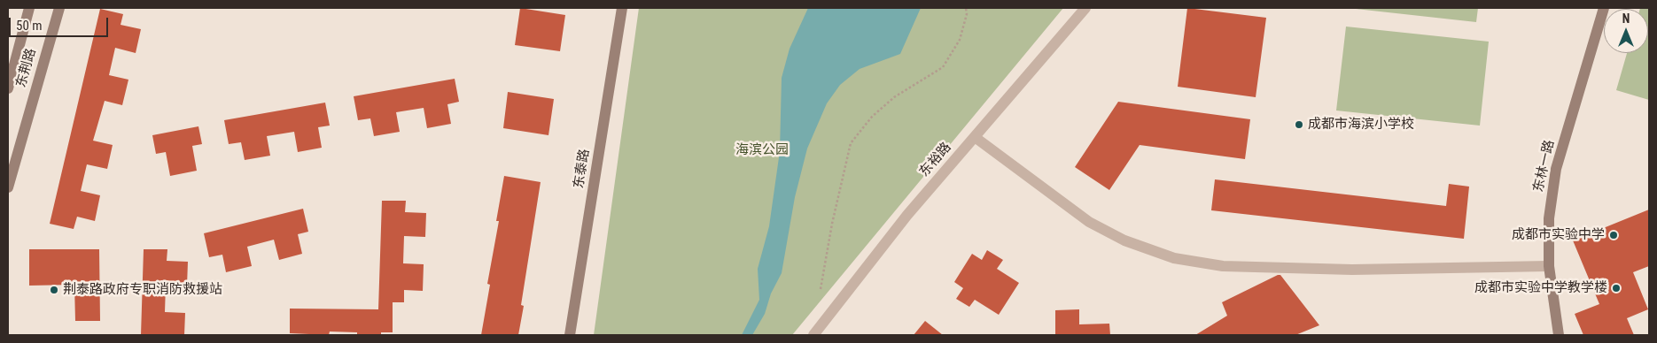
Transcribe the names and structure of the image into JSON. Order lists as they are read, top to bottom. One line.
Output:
{"streets":{"street":["东荆路","东裕路","东林一路","东泰路"]},"parks":["海滨公园"],"places":["成都市海滨小学校","成都市实验中学","成都市实验中学教学楼","荆泰路政府专职消防救援站"],"scale_bar":"50 m","north":"top"}
